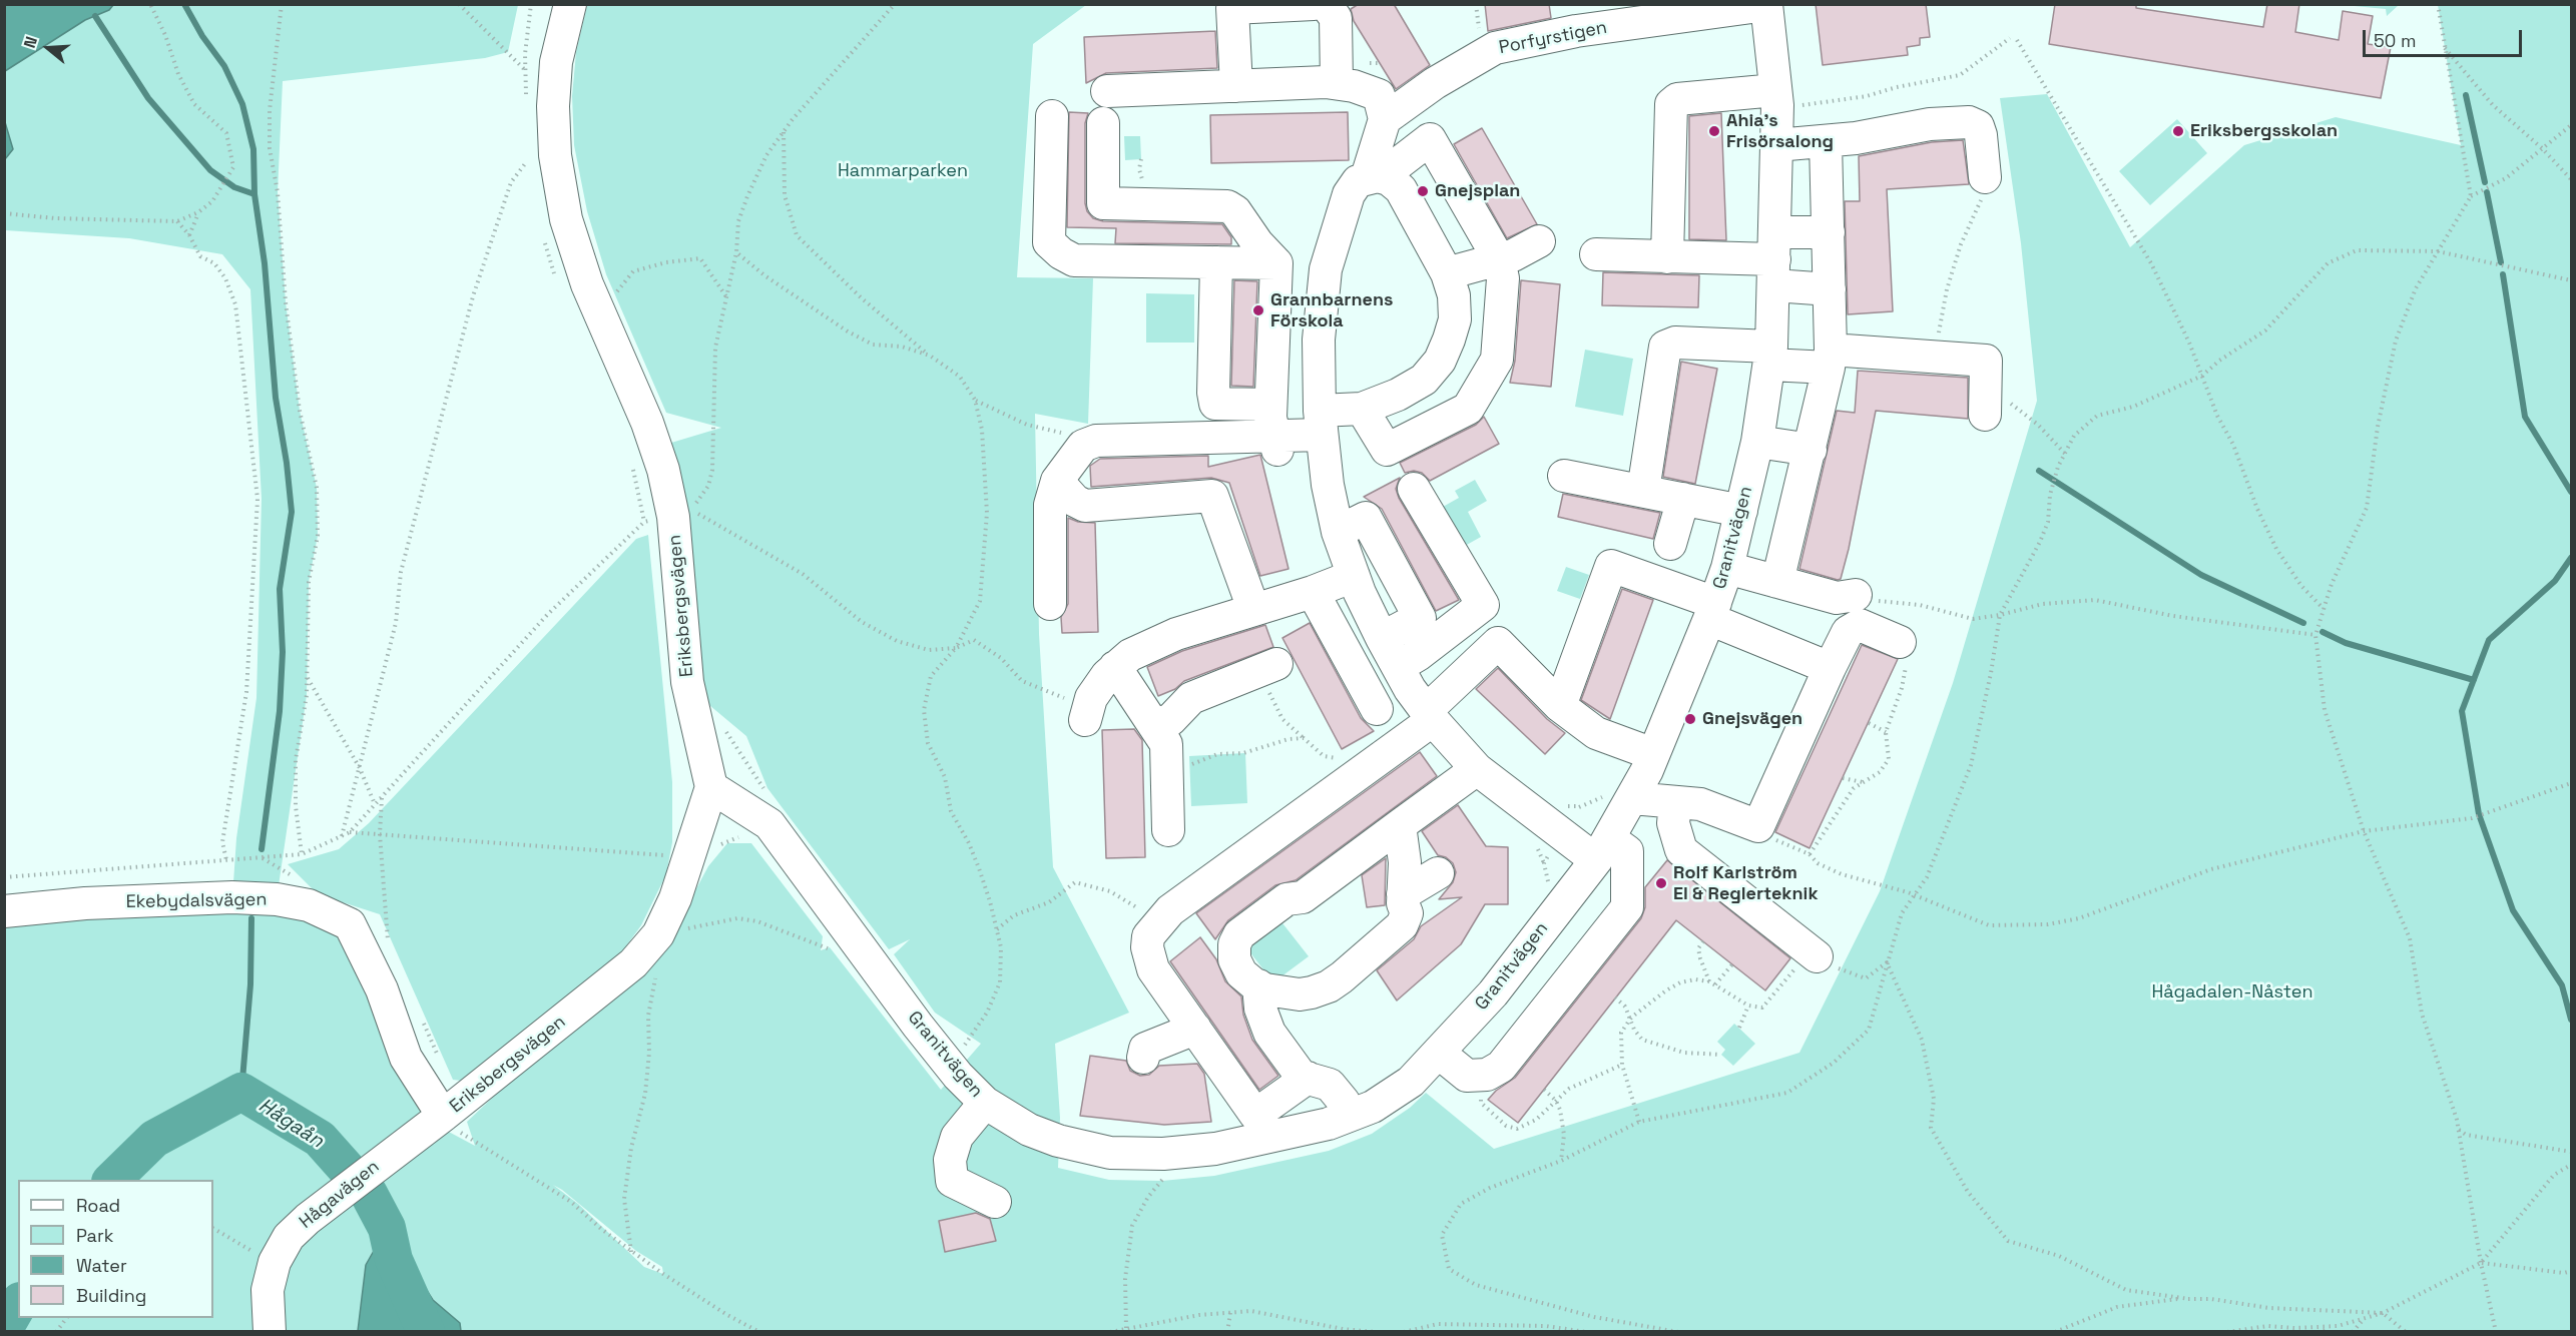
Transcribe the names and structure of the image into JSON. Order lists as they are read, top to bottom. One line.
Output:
{"streets":{"street":["Porfyrstigen","Granitvägen","Eriksbergsvägen","Ekebydalsvägen","Hågavägen"]},"crossings":[["Porfyrstigen","Granitvägen"],["Granitvägen","Eriksbergsvägen"],["Eriksbergsvägen","Ekebydalsvägen"],["Eriksbergsvägen","Hågavägen"],["Ekebydalsvägen","Hågavägen"]],"water":["Hågaån"],"parks":["Hammarparken","Hågadalen-Nåsten"],"places":["Ahia's Frisörsalong","Eriksbergsskolan","Gnejsplan","Grannbarnens Förskola","Gnejsvägen","Rolf Karlström El & Reglerteknik"],"legend":["Road","Park","Water","Building"],"scale_bar":"50 m","north":"left"}
